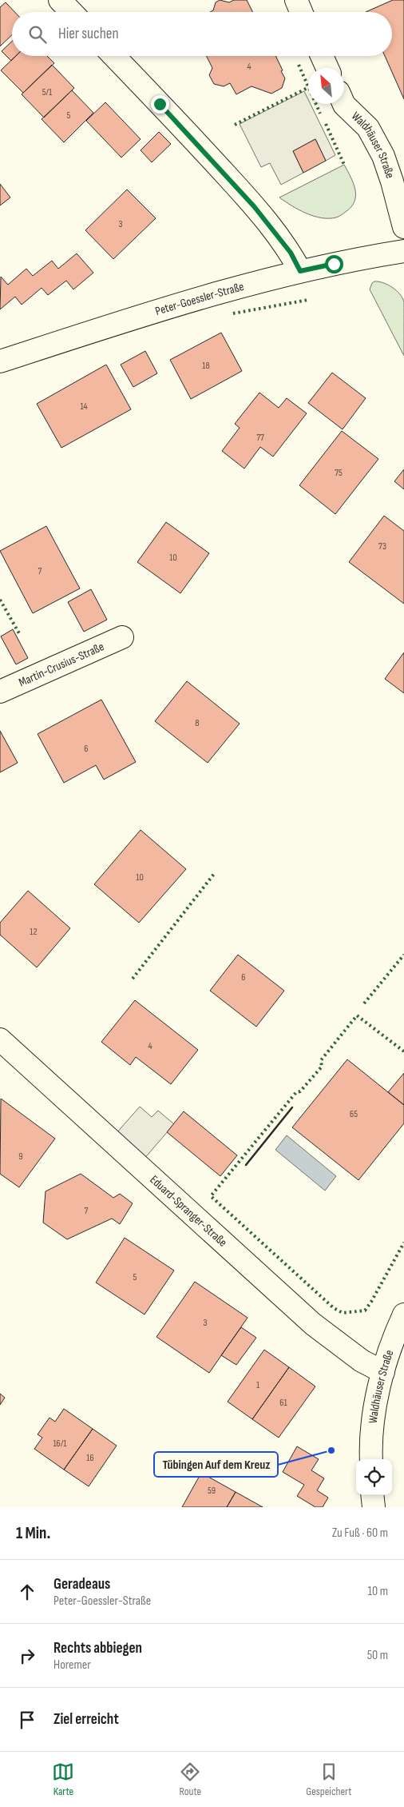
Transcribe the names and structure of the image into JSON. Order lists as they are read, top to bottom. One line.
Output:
{"streets":{"street":["Waldhäuser Straße","Peter-Goessler-Straße","Martin-Crusius-Straße","Eduard-Spranger-Straße"]},"crossings":[["Waldhäuser Straße","Eduard-Spranger-Straße"]],"places":["Tübingen Auf dem Kreuz"],"house_numbers":["4","5/1","5","3","18","14","77","75","73","10","7","8","6","10","12","6","4","65","9","7","5","3","1","61","16/1","16","59"],"north":"top left","page":{"search":"Hier suchen","heading":["1 Min.","Zu Fuß · 60 m"],"list":[["Geradeaus","Peter-Goessler-Straße","10 m"],["Rechts abbiegen","Horemer","50 m"],"Ziel erreicht"],"nav":["Karte","Route","Gespeichert"]}}
